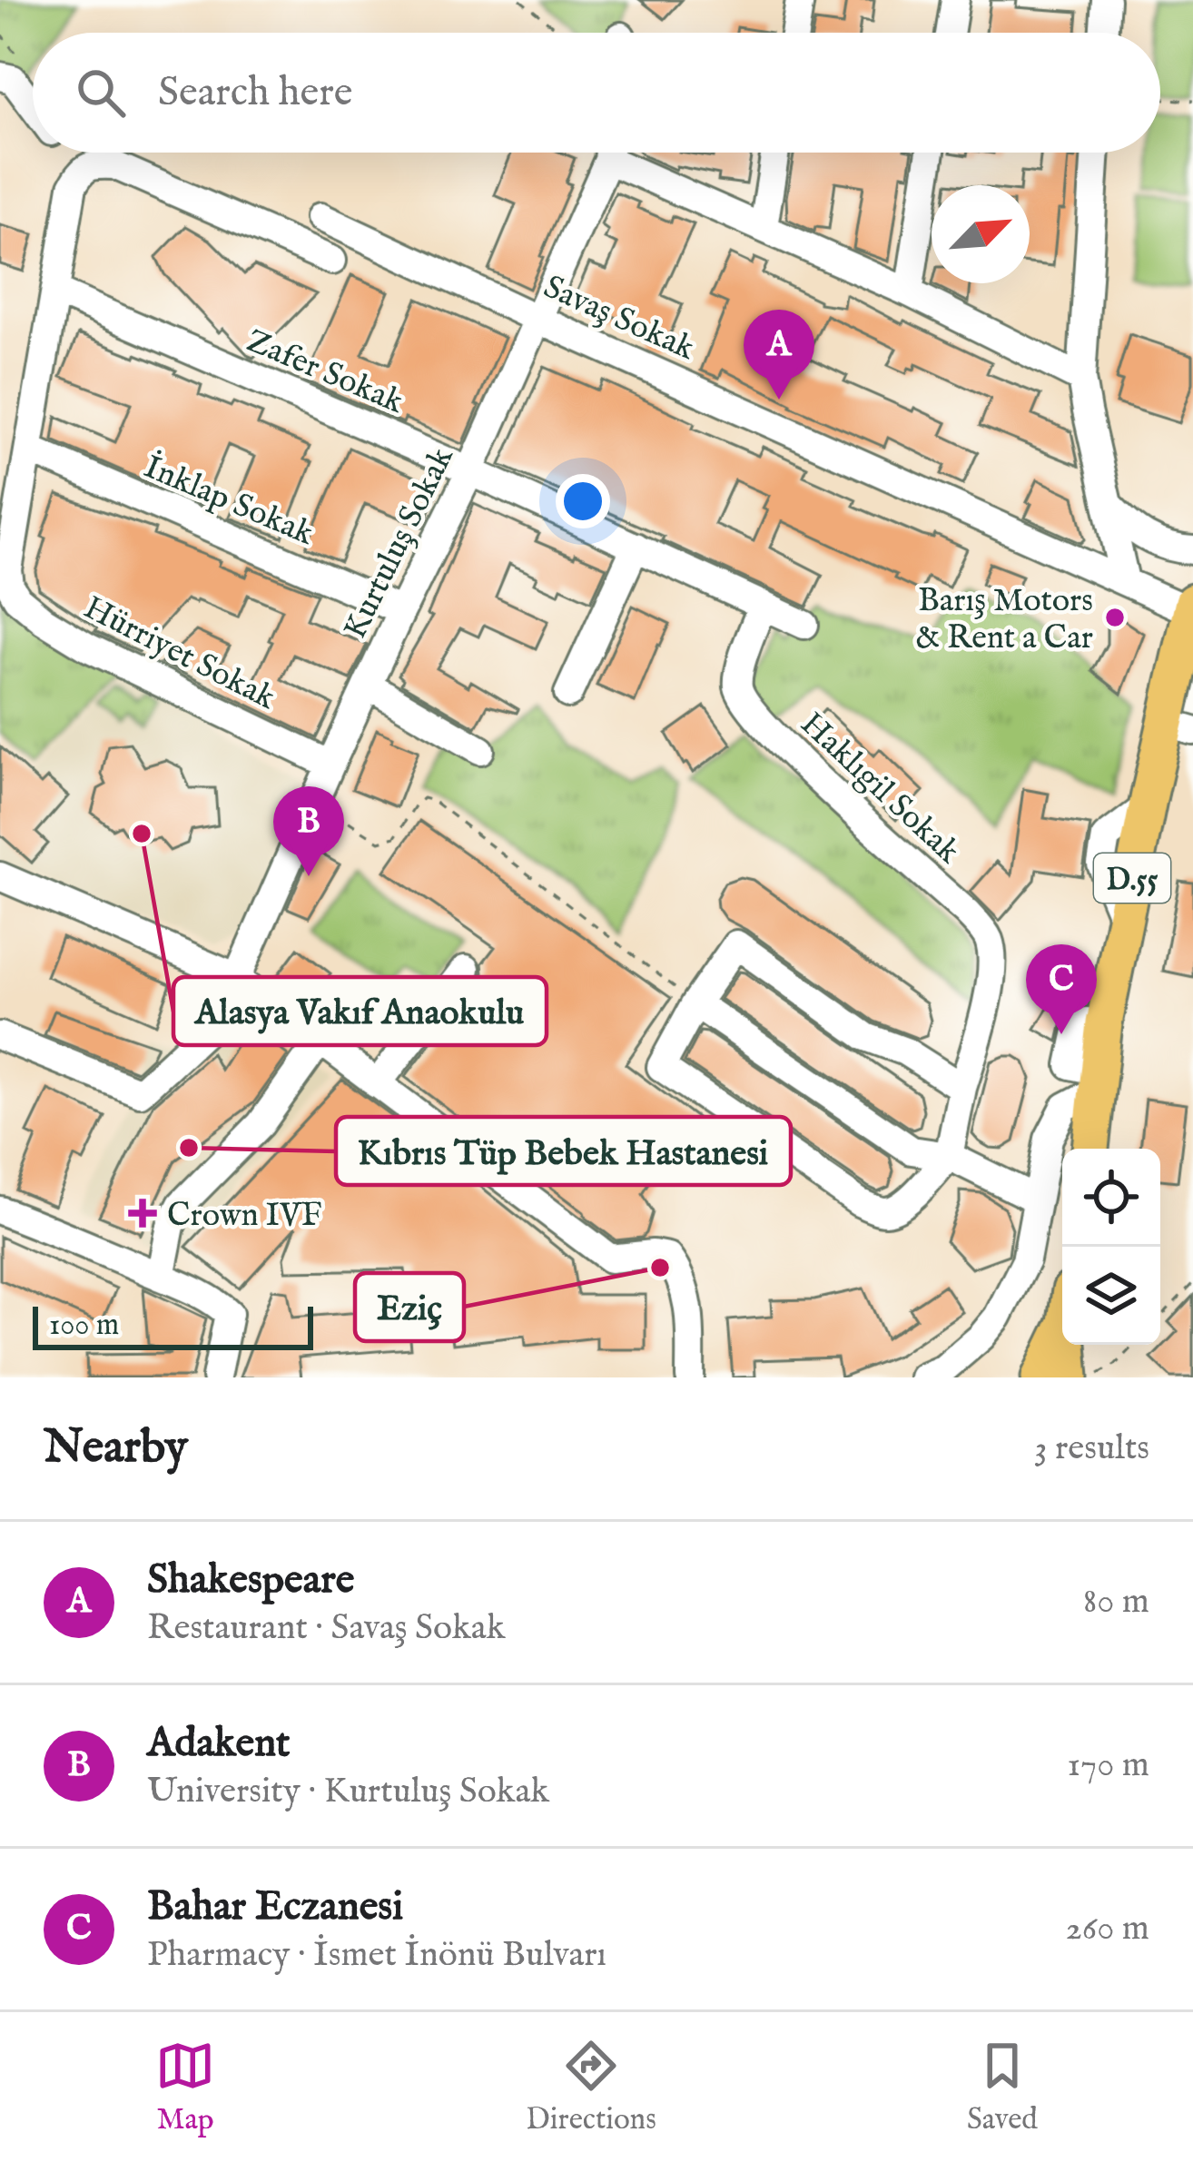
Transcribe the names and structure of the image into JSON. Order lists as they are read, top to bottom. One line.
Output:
{"streets":{"main road":["D.55"],"street":["Savaş Sokak","Zafer Sokak","İnklap Sokak","Kurtuluş Sokak","Hürriyet Sokak","Haklıgil Sokak"]},"crossings":[["Savaş Sokak","Kurtuluş Sokak"],["Savaş Sokak","D.55"],["Zafer Sokak","Kurtuluş Sokak"],["Zafer Sokak","Haklıgil Sokak"],["İnklap Sokak","Kurtuluş Sokak"],["İnklap Sokak","Hürriyet Sokak"],["Kurtuluş Sokak","Hürriyet Sokak"]],"places":{"other":["Barış Motors & Rent a Car","Alasya Vakıf Anaokulu","Kıbrıs Tüp Bebek Hastanesi","Eziç"],"health":["Crown IVF"]},"scale_bar":"100 m","north":"top right","page":{"search":"Search here","pins":["A","B","C"],"scale":"100 m","heading":["Nearby","3 results"],"list":[{"mark":"A","name":"Shakespeare","note":"Restaurant · Savaş Sokak","value":"80 m"},{"mark":"B","name":"Adakent","note":"University · Kurtuluş Sokak","value":"170 m"},{"mark":"C","name":"Bahar Eczanesi","note":"Pharmacy · İsmet İnönü Bulvarı","value":"260 m"}],"nav":["Map","Directions","Saved"]}}
